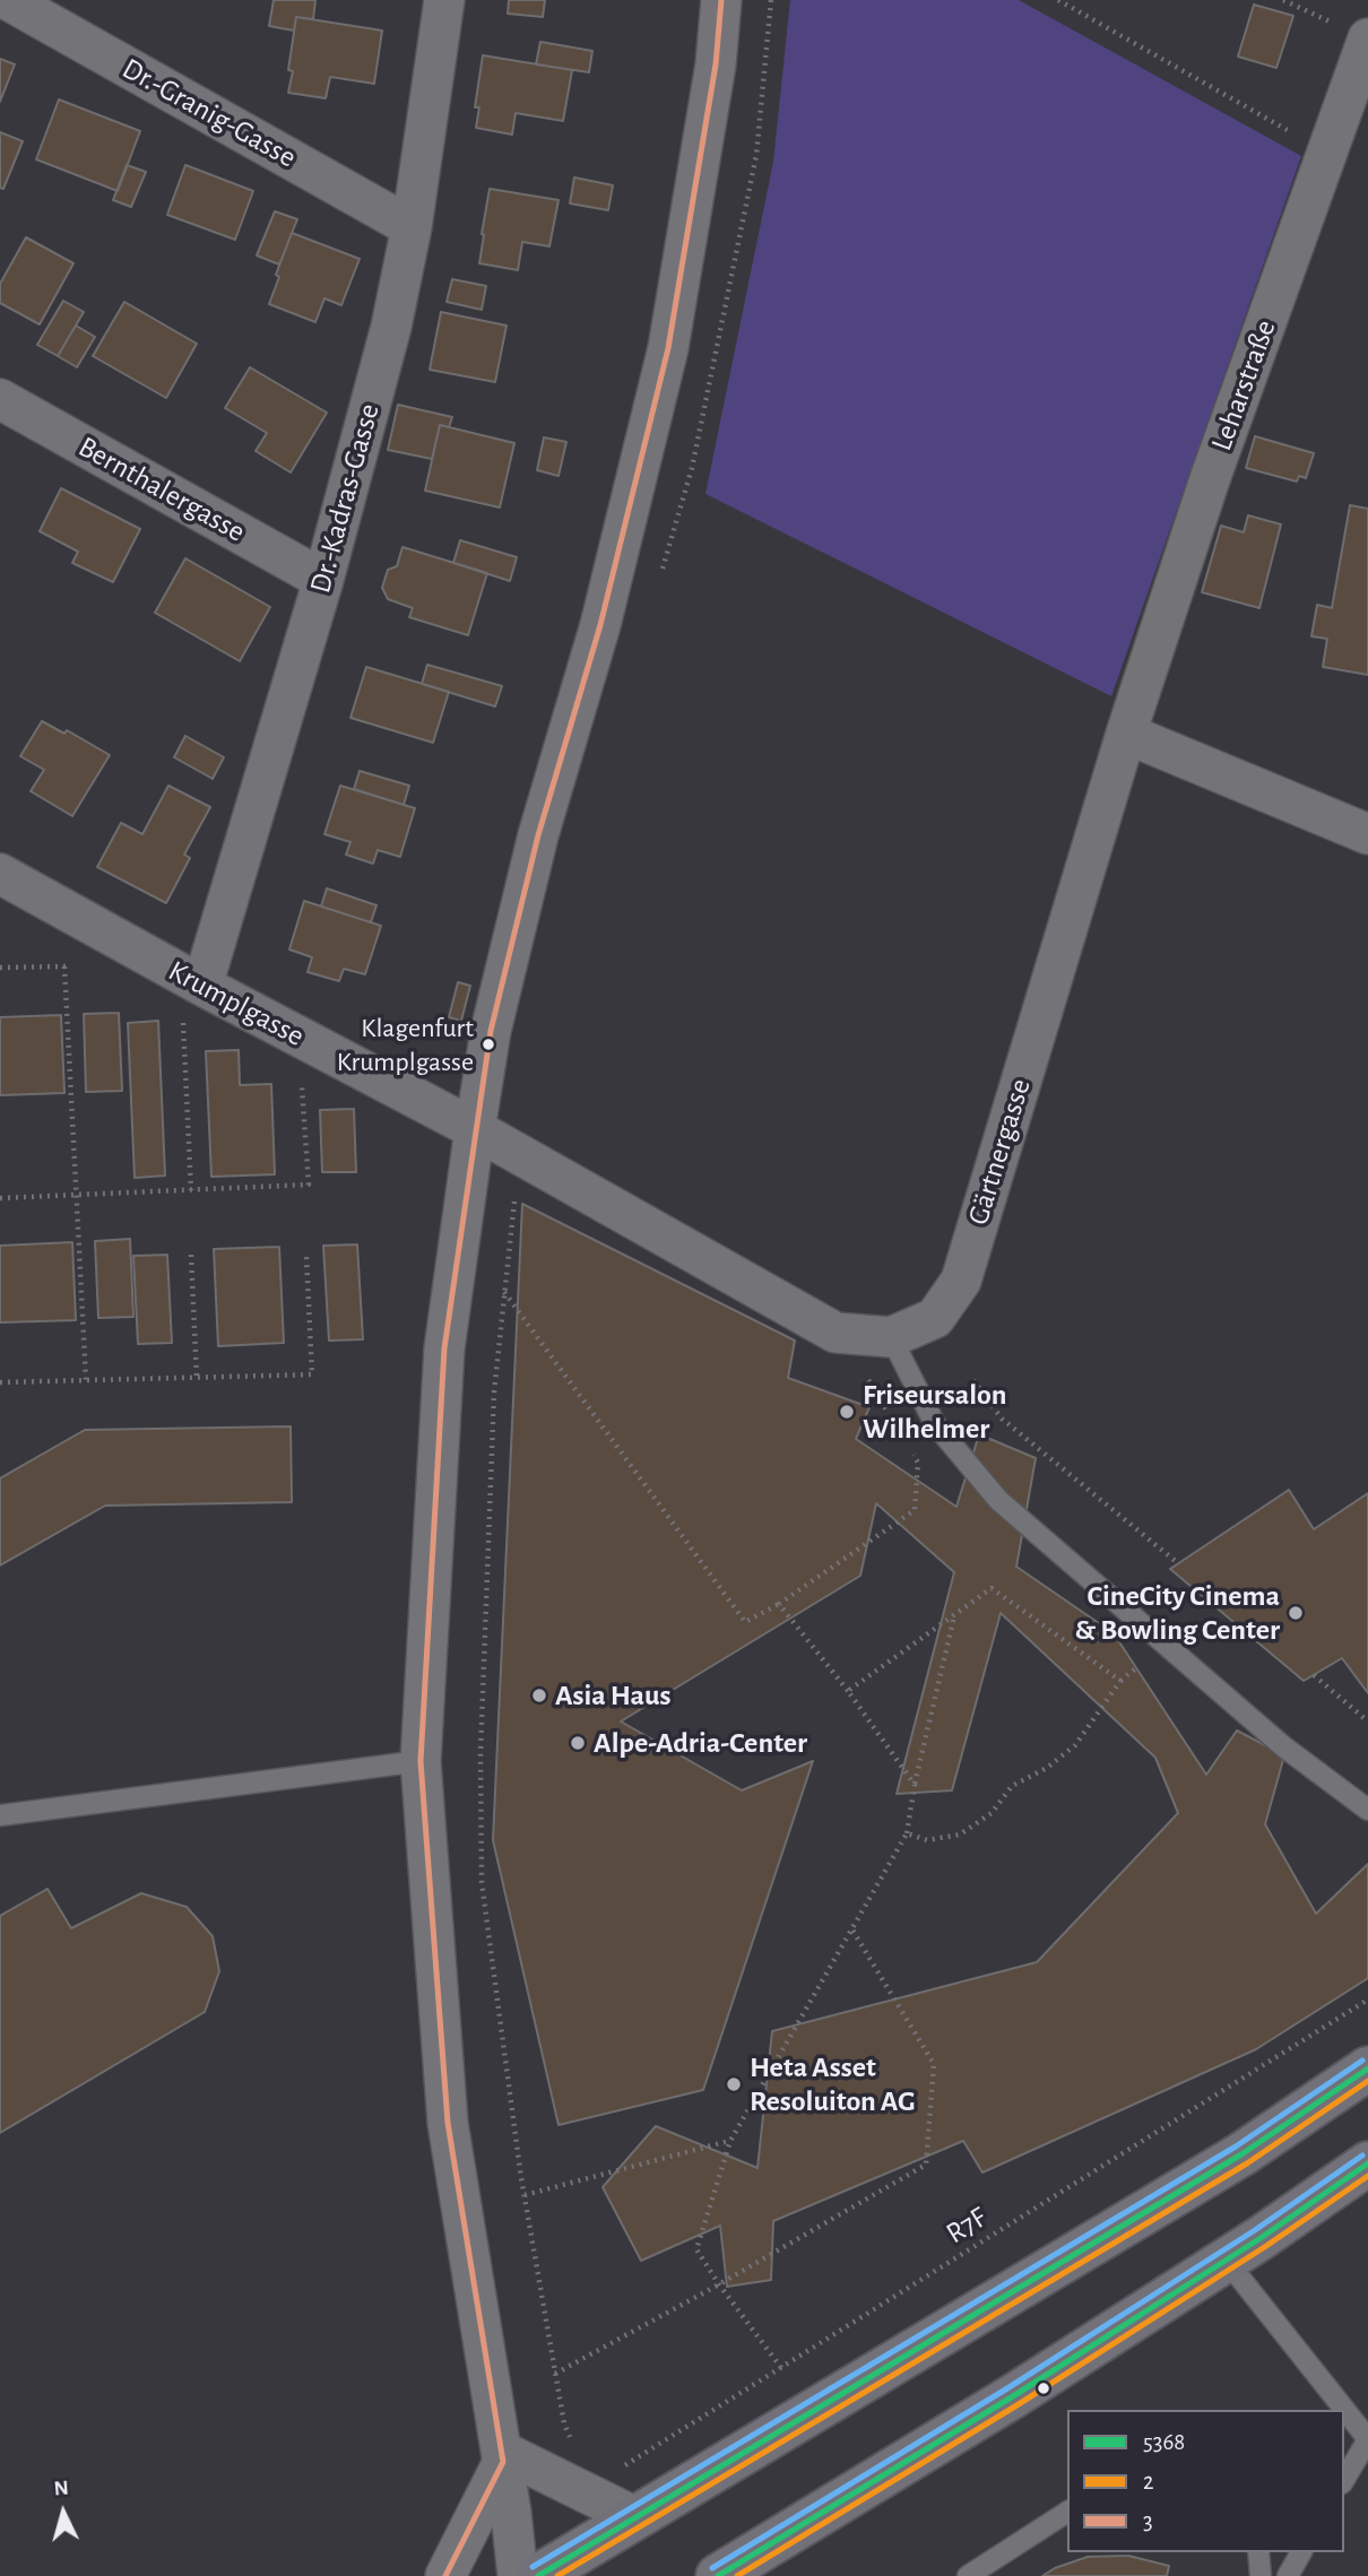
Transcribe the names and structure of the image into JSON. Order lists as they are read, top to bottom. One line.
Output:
{"streets":{"street":["Dr.-Granig-Gasse","Leharstraße","Bernthalergasse","Dr.-Kadras-Gasse","Krumplgasse","Gärtnergasse"],"path":["R7F"]},"crossings":[["Dr.-Granig-Gasse","Dr.-Kadras-Gasse"],["Leharstraße","Gärtnergasse"],["Bernthalergasse","Dr.-Kadras-Gasse"],["Dr.-Kadras-Gasse","Krumplgasse"]],"places":["Klagenfurt Krumplgasse","Friseursalon Wilhelmer","CineCity Cinema & Bowling Center","Asia Haus","Alpe-Adria-Center","Heta Asset Resoluiton AG"],"lines":["transit line 3","transit line 5368","transit line 2"],"legend":["5368","2","3"],"north":"top"}
